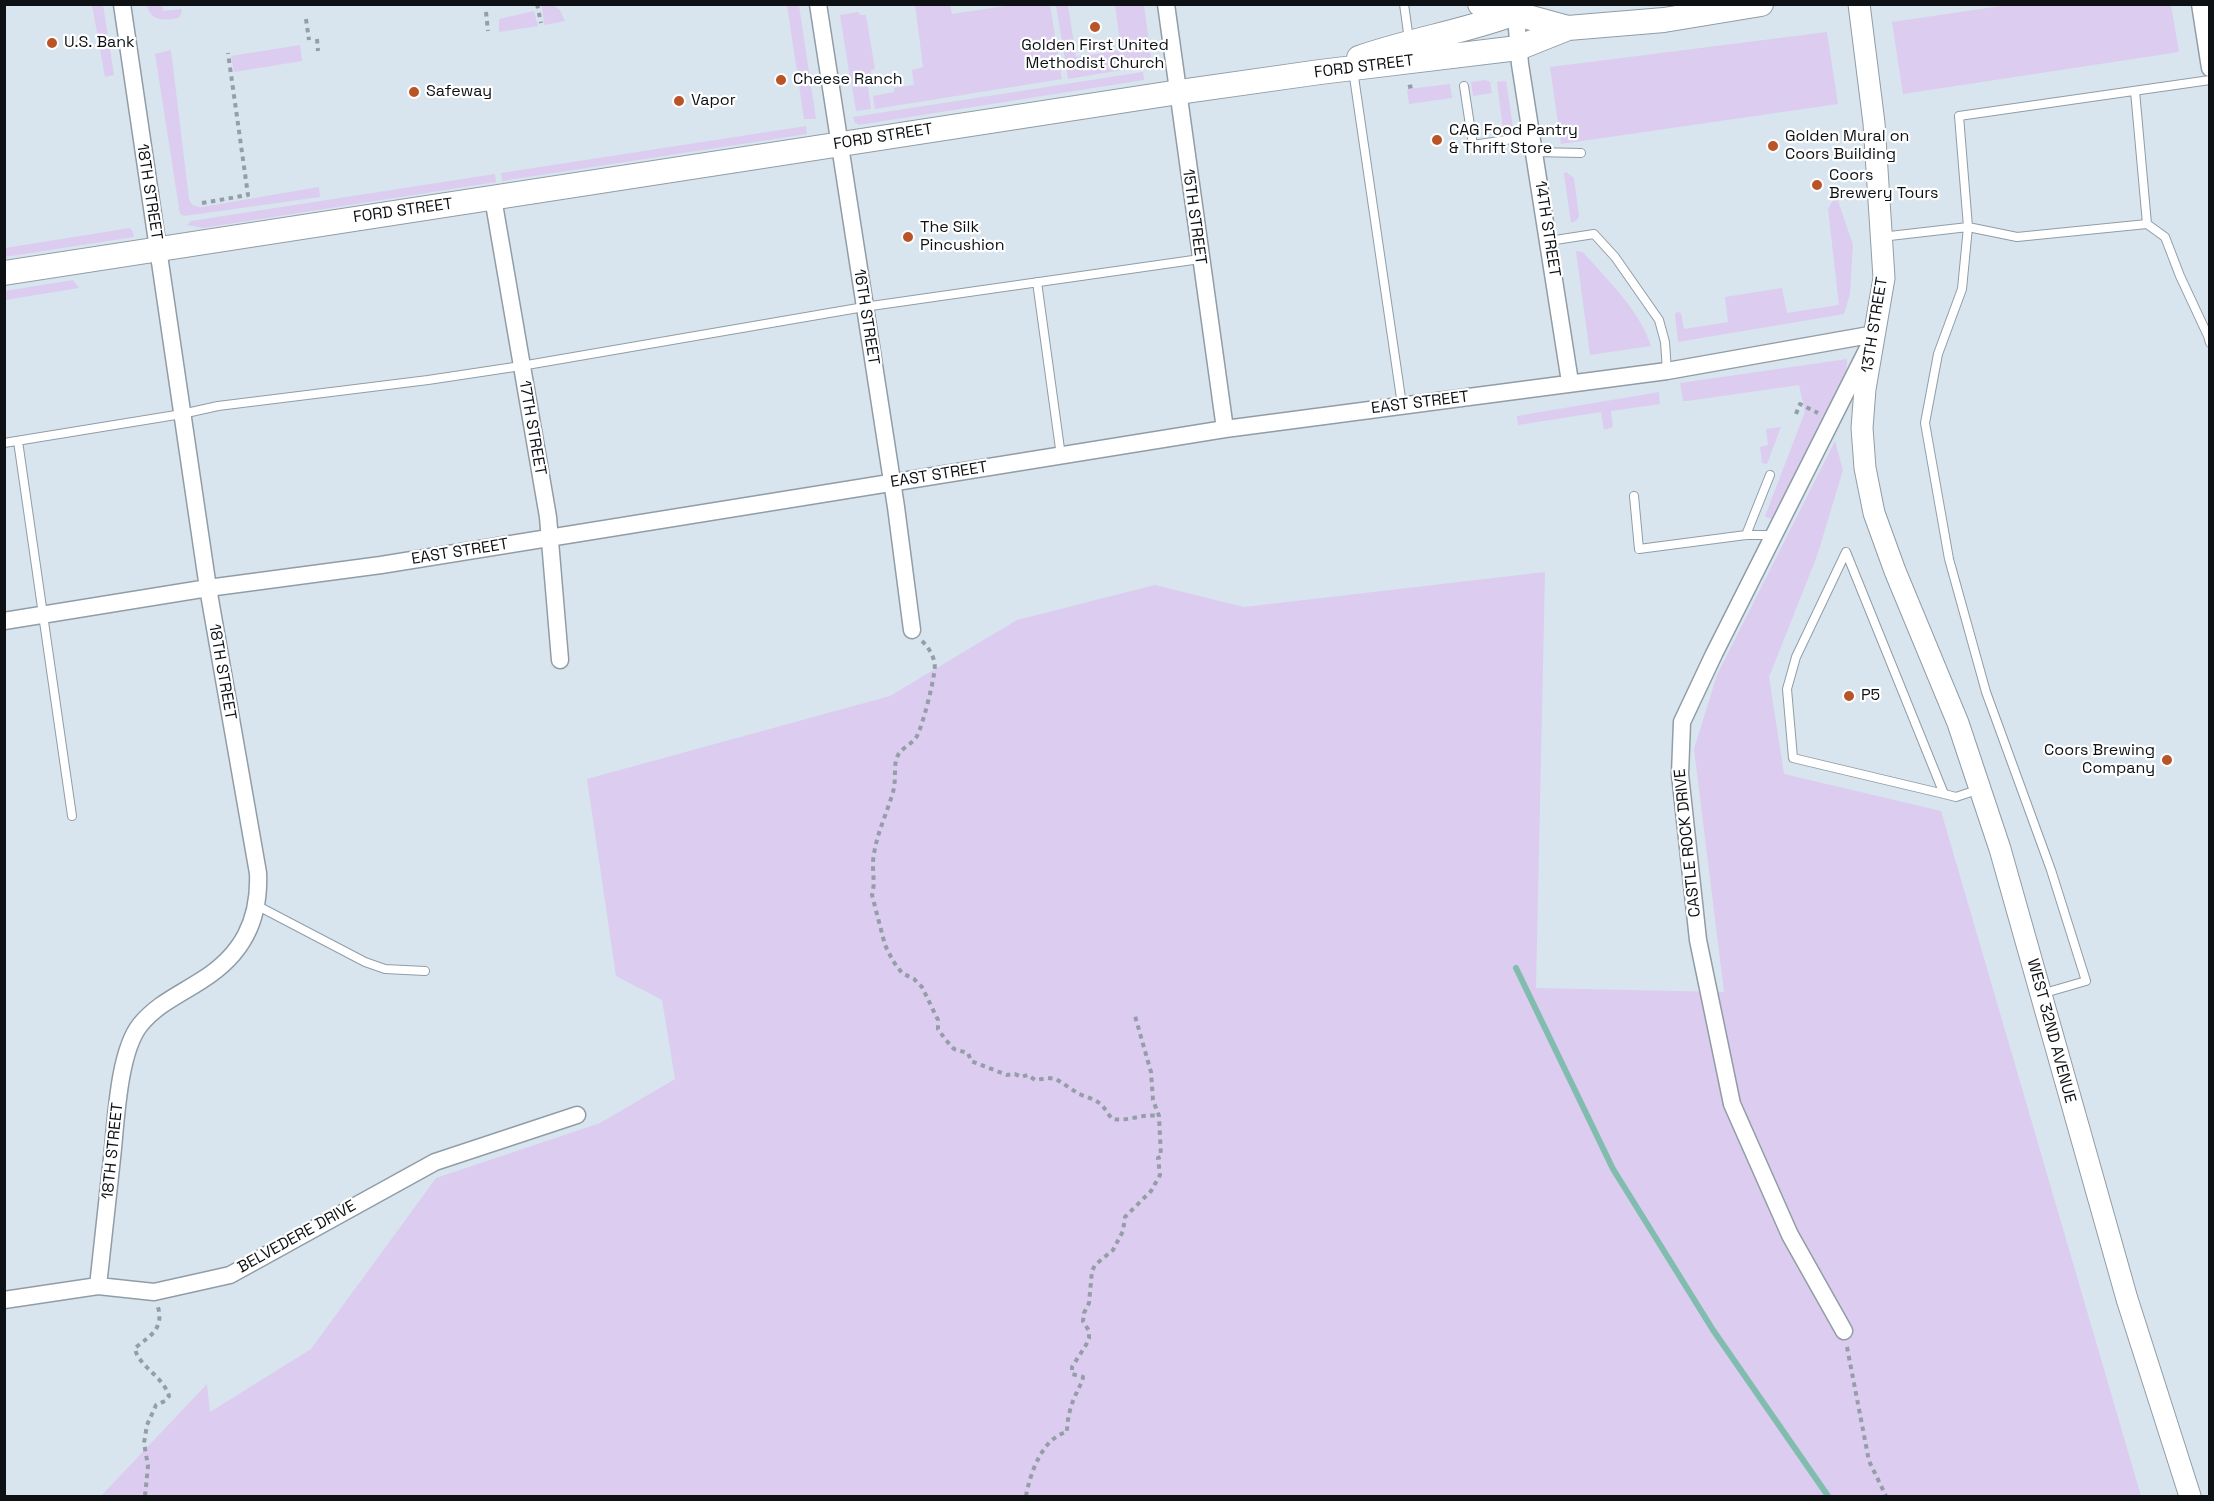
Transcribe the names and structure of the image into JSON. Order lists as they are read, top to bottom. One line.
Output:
{"streets":{"main road":["FORD STREET"],"street":["18TH STREET","15TH STREET","14TH STREET","16TH STREET","13TH STREET","EAST STREET","17TH STREET","CASTLE ROCK DRIVE","WEST 32ND AVENUE","BELVEDERE DRIVE"]},"crossings":[["FORD STREET","18TH STREET"],["FORD STREET","15TH STREET"],["FORD STREET","14TH STREET"],["FORD STREET","16TH STREET"],["FORD STREET","17TH STREET"],["18TH STREET","EAST STREET"],["18TH STREET","BELVEDERE DRIVE"],["15TH STREET","EAST STREET"],["14TH STREET","EAST STREET"],["16TH STREET","EAST STREET"],["13TH STREET","EAST STREET"],["13TH STREET","CASTLE ROCK DRIVE"],["13TH STREET","WEST 32ND AVENUE"],["EAST STREET","17TH STREET"],["EAST STREET","CASTLE ROCK DRIVE"]],"places":["Golden First United Methodist Church","U.S. Bank","Cheese Ranch","Safeway","Vapor","CAG Food Pantry & Thrift Store","Golden Mural on Coors Building","Coors Brewery Tours","The Silk Pincushion","P5","Coors Brewing Company"]}
